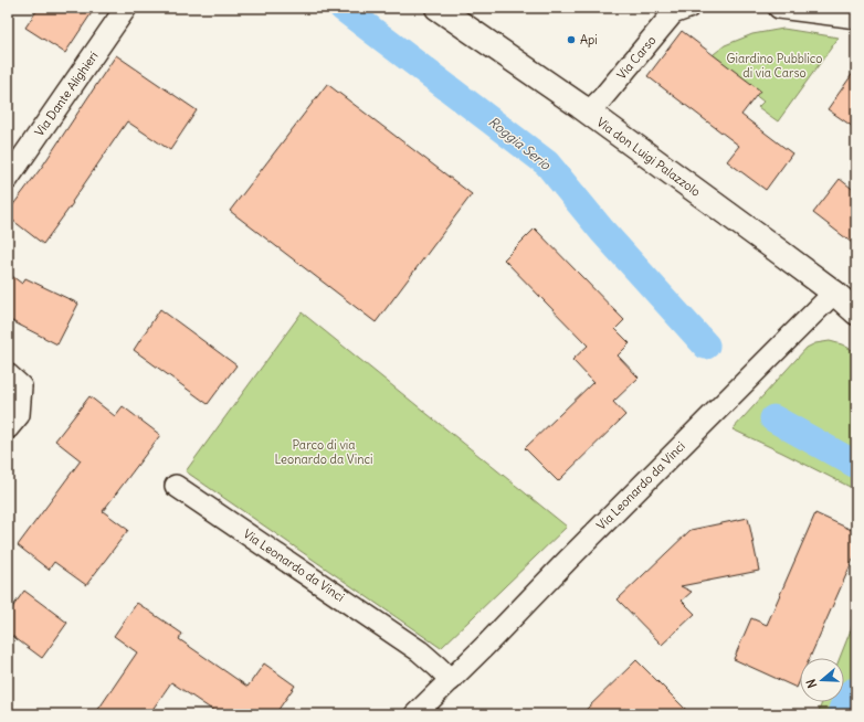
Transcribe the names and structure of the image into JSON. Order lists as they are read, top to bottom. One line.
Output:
{"streets":{"street":["Via Carso","Via Dante Alighieri","Via don Luigi Palazzolo","Via Leonardo da Vinci"]},"crossings":[["Via Carso","Via don Luigi Palazzolo"],["Via don Luigi Palazzolo","Via Leonardo da Vinci"]],"water":["Roggia Serio"],"parks":["Giardino Pubblico di via Carso","Parco di via Leonardo da Vinci"],"places":["Api"],"north":"left"}
